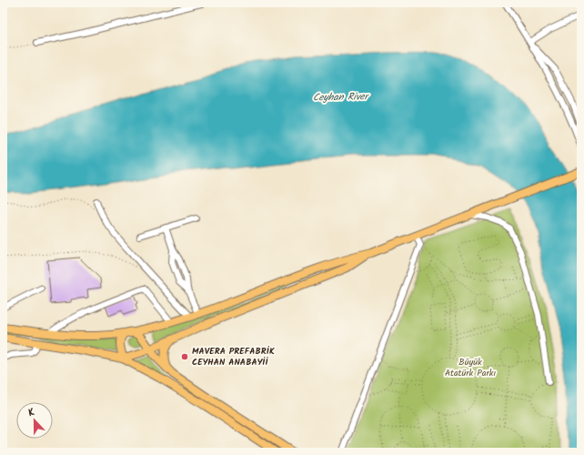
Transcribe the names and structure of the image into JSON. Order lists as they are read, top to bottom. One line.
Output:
{"water":["Ceyhan River"],"parks":["Büyük Atatürk Parkı"],"places":["MAVERA PREFABRİK CEYHAN ANABAYİİ"],"north":"top"}
